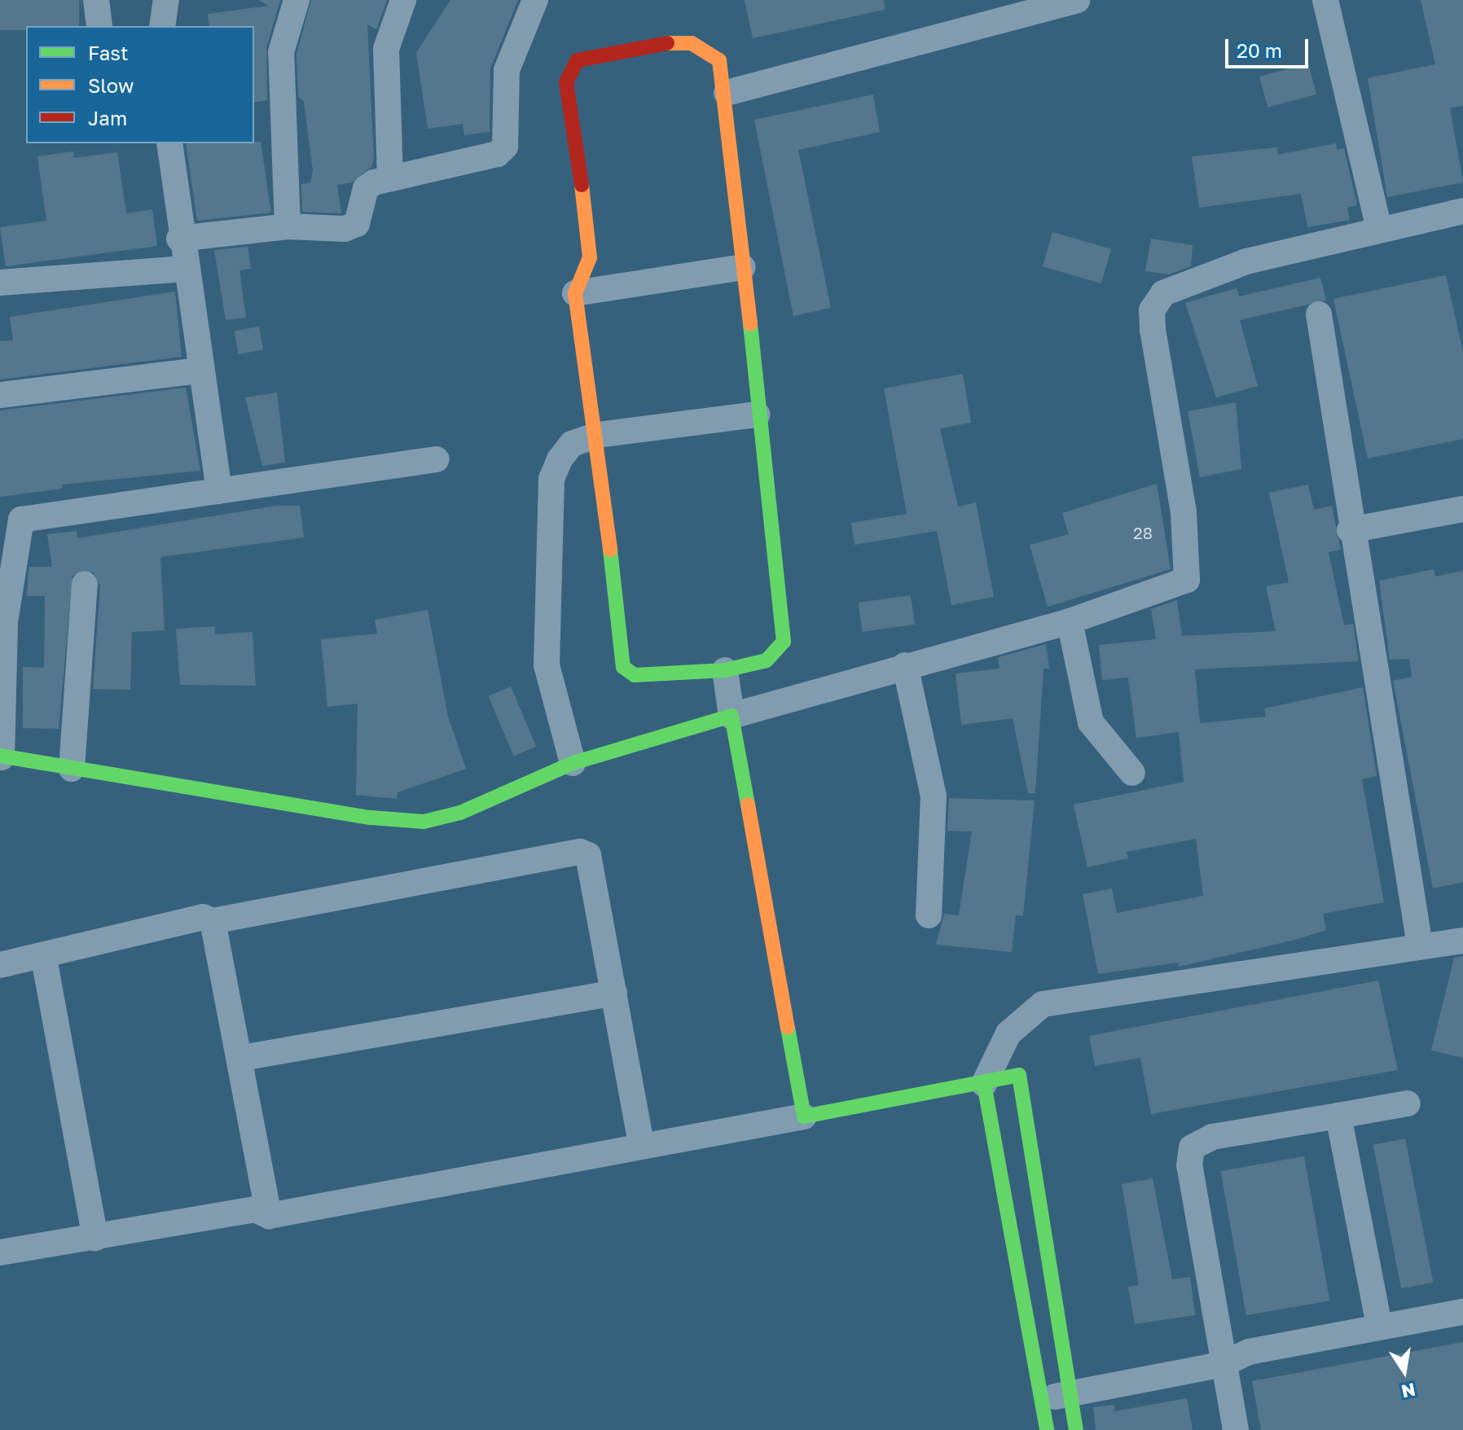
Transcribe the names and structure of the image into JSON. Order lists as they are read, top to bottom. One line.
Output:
{"house_numbers":["28"],"legend":["Fast","Slow","Jam"],"scale_bar":"20 m","north":"bottom"}
